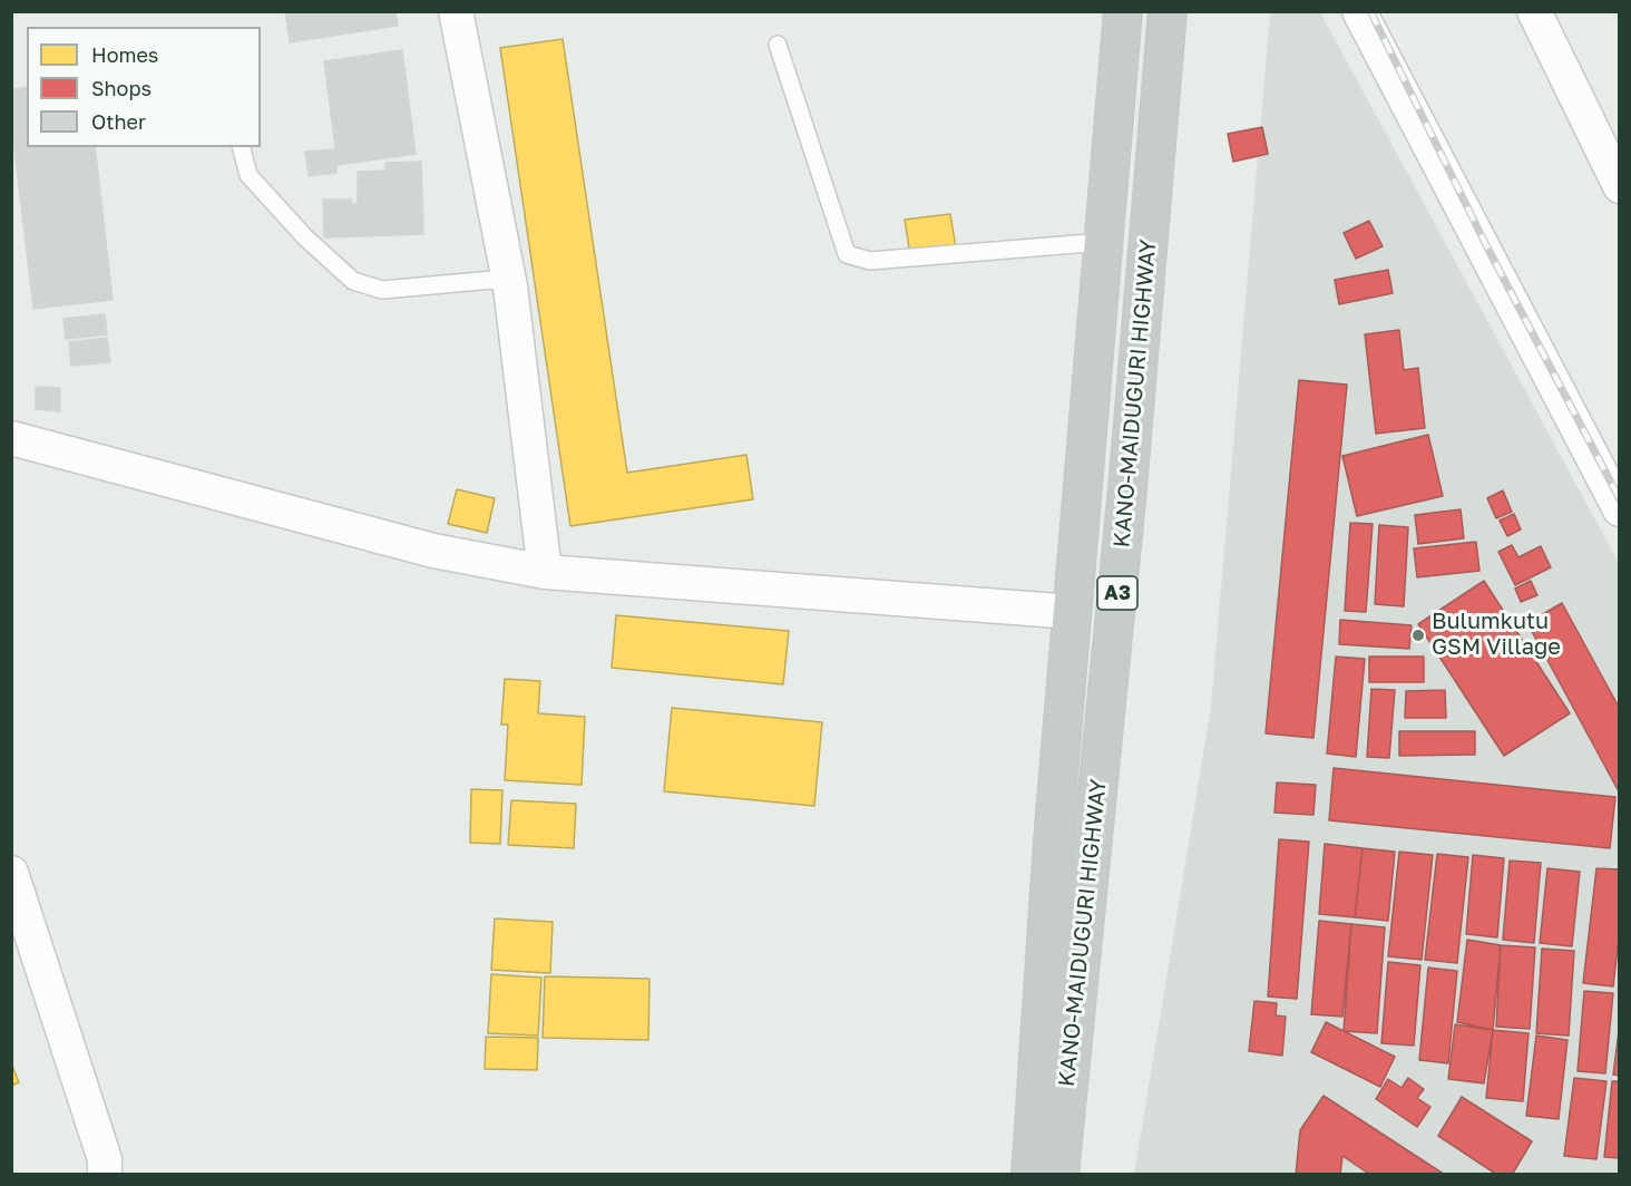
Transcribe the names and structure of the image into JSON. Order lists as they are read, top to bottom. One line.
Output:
{"streets":{"highway":["KANO-MAIDUGURI HIGHWAY","A3"]},"places":["Bulumkutu GSM Village"],"legend":["Homes","Shops","Other"]}
